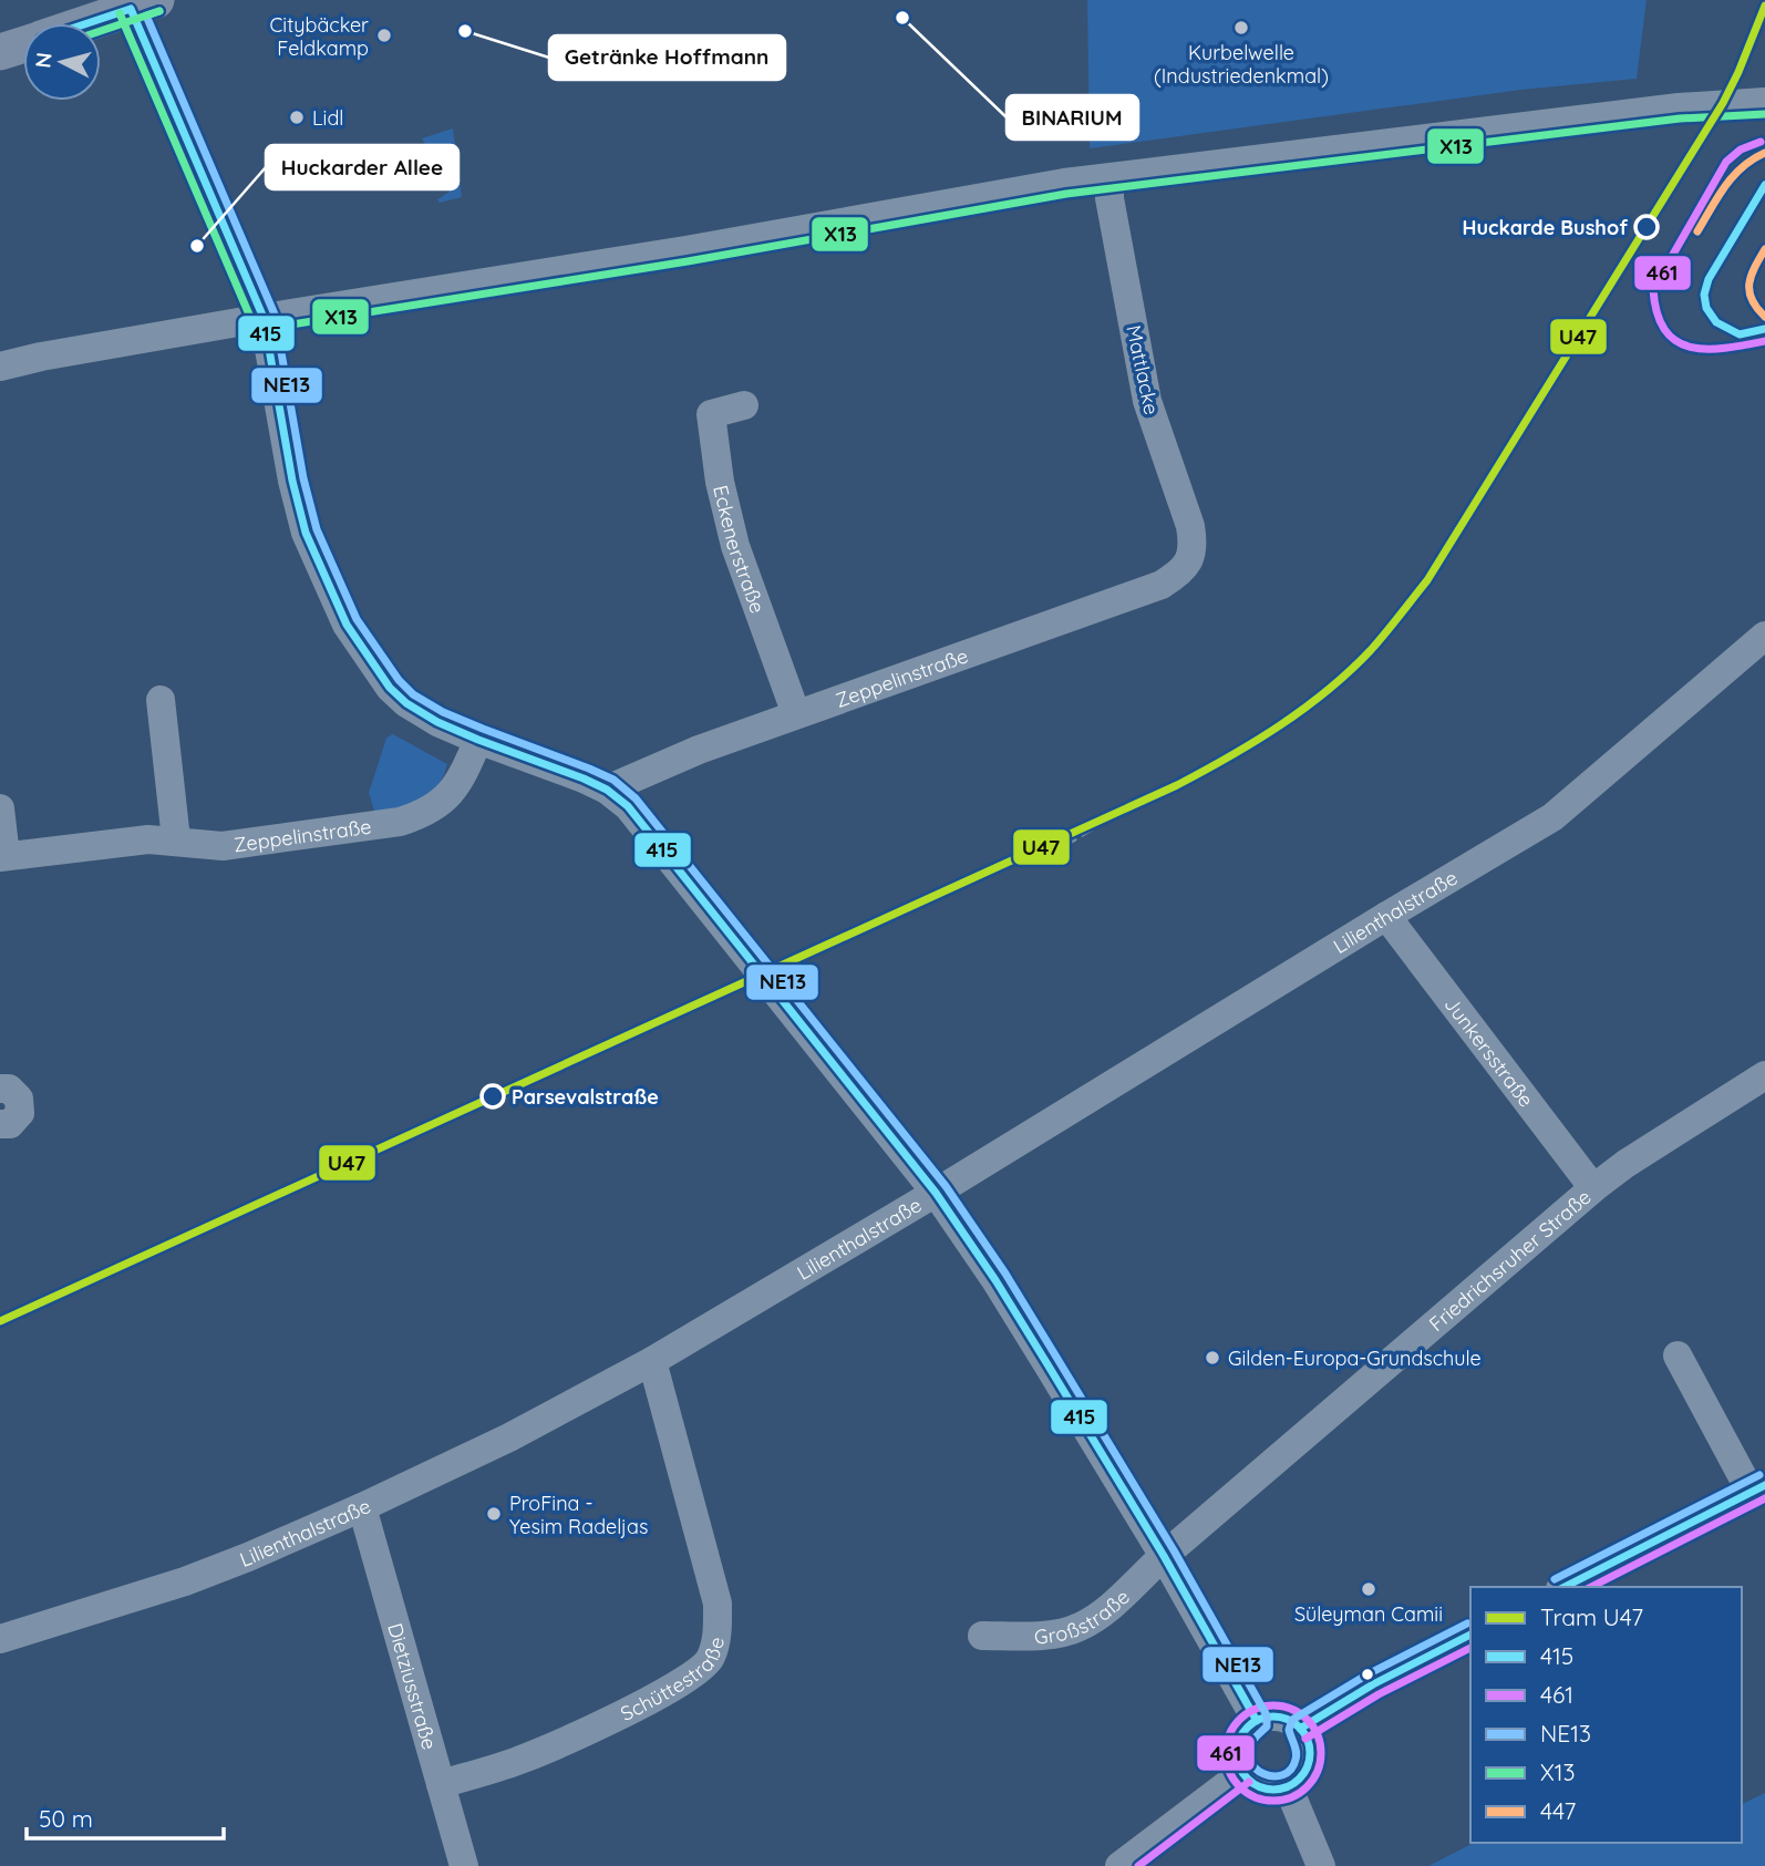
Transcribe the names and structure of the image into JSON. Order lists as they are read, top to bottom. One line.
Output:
{"streets":{"street":["Mattlacke","Eckenerstraße","Zeppelinstraße","Lilienthalstraße","Junkersstraße","Friedrichsruher Straße","Großstraße","Schüttestraße","Dietziusstraße"]},"crossings":[["Mattlacke","Zeppelinstraße"],["Eckenerstraße","Zeppelinstraße"],["Lilienthalstraße","Junkersstraße"],["Lilienthalstraße","Schüttestraße"],["Lilienthalstraße","Dietziusstraße"],["Junkersstraße","Friedrichsruher Straße"],["Friedrichsruher Straße","Großstraße"],["Schüttestraße","Dietziusstraße"]],"places":["BINARIUM","Kurbelwelle (Industriedenkmal)","Getränke Hoffmann","Citybäcker Feldkamp","Lidl","Huckarde Bushof","Huckarder Allee","Parsevalstraße","Gilden-Europa-Grundschule","ProFina - Yesim Radeljas","Süleyman Camii"],"lines":["tram line U47","transit line 415","transit line NE13","transit line X13","transit line 461","transit line 447"],"legend":["Tram U47","415","461","NE13","X13","447"],"scale_bar":"50 m","north":"left"}
